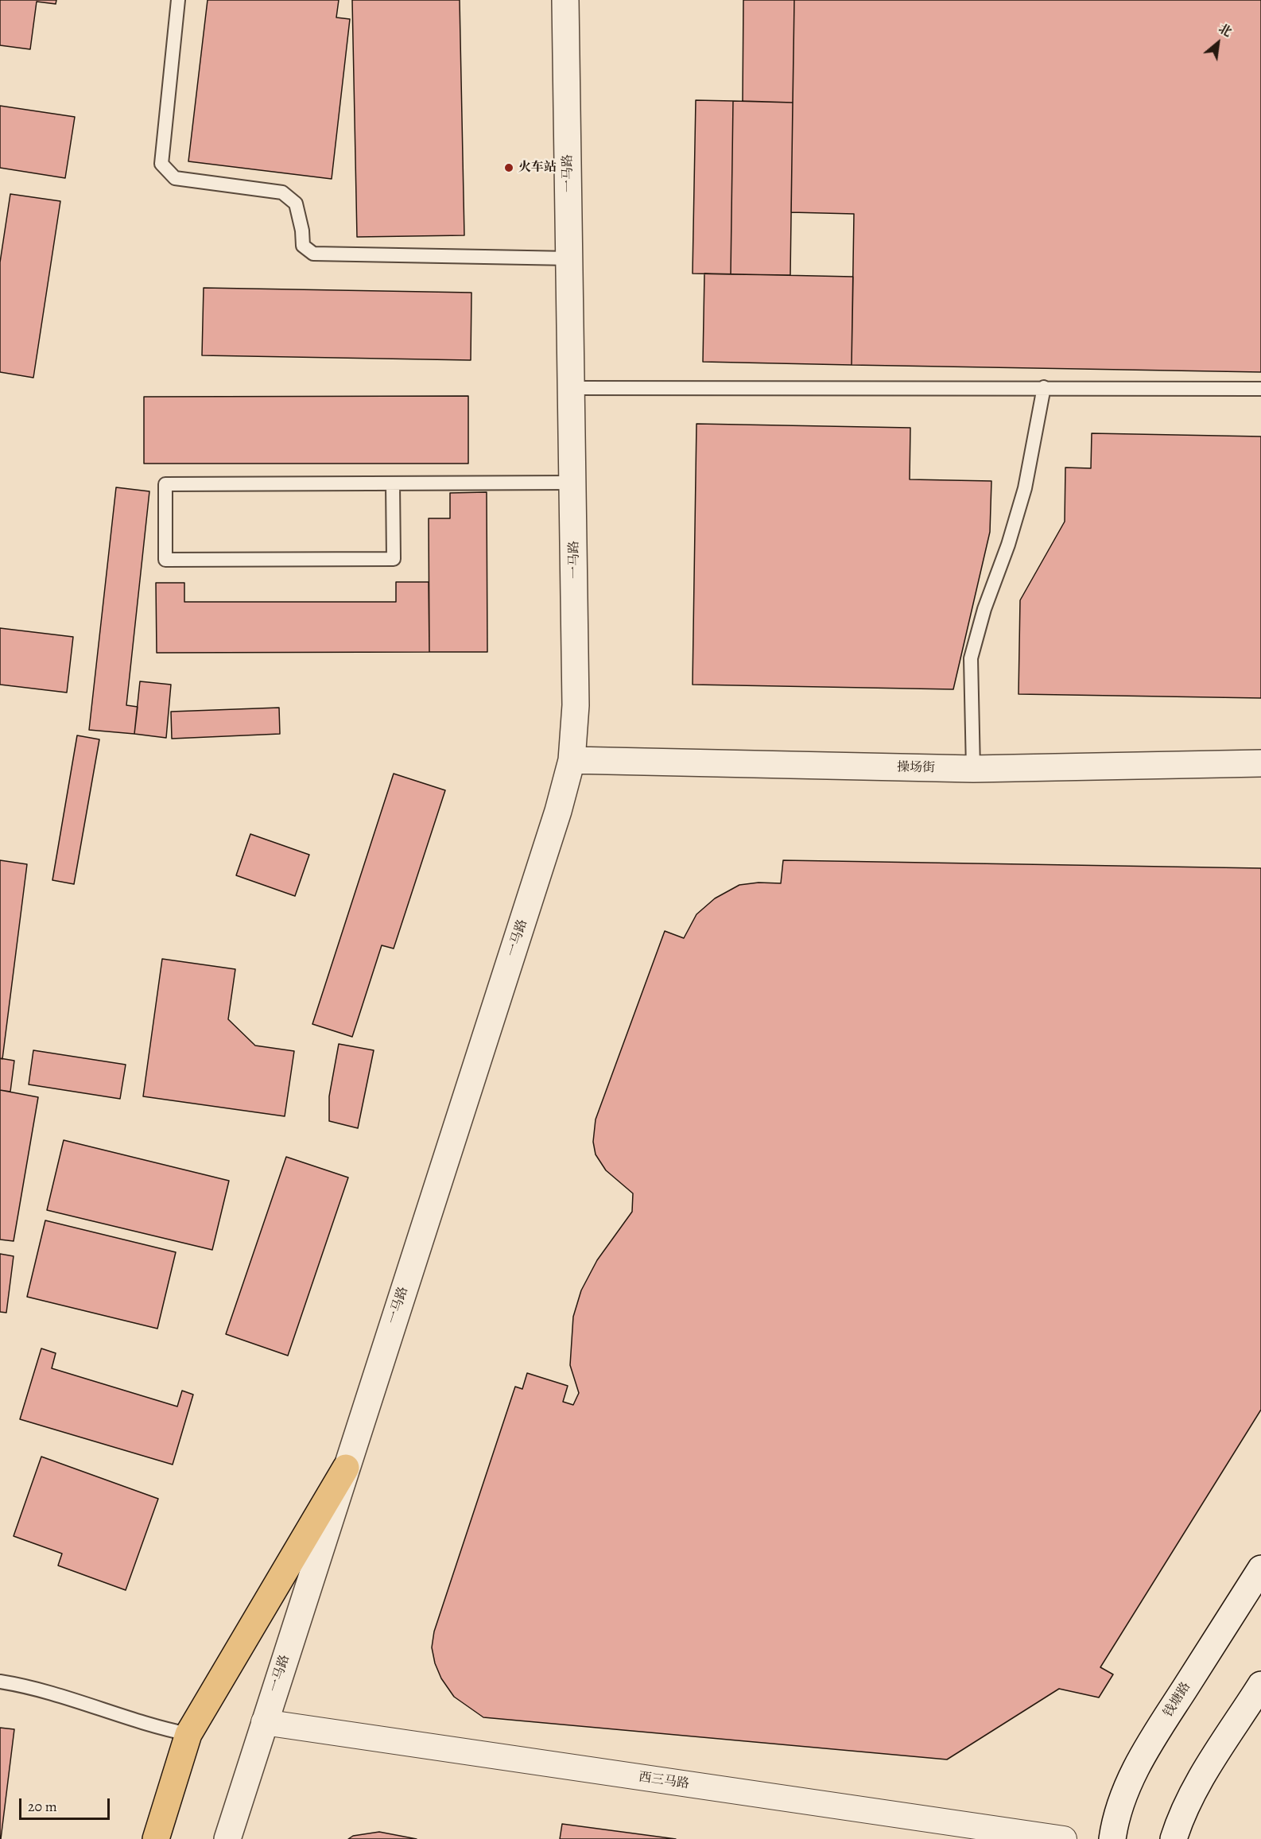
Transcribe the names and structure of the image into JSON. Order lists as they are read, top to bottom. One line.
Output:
{"streets":{"street":["一马路","操场街","钱塘路","西三马路"]},"crossings":[["一马路","操场街"],["一马路","西三马路"]],"places":["火车站"],"scale_bar":"20 m","north":"top right"}
